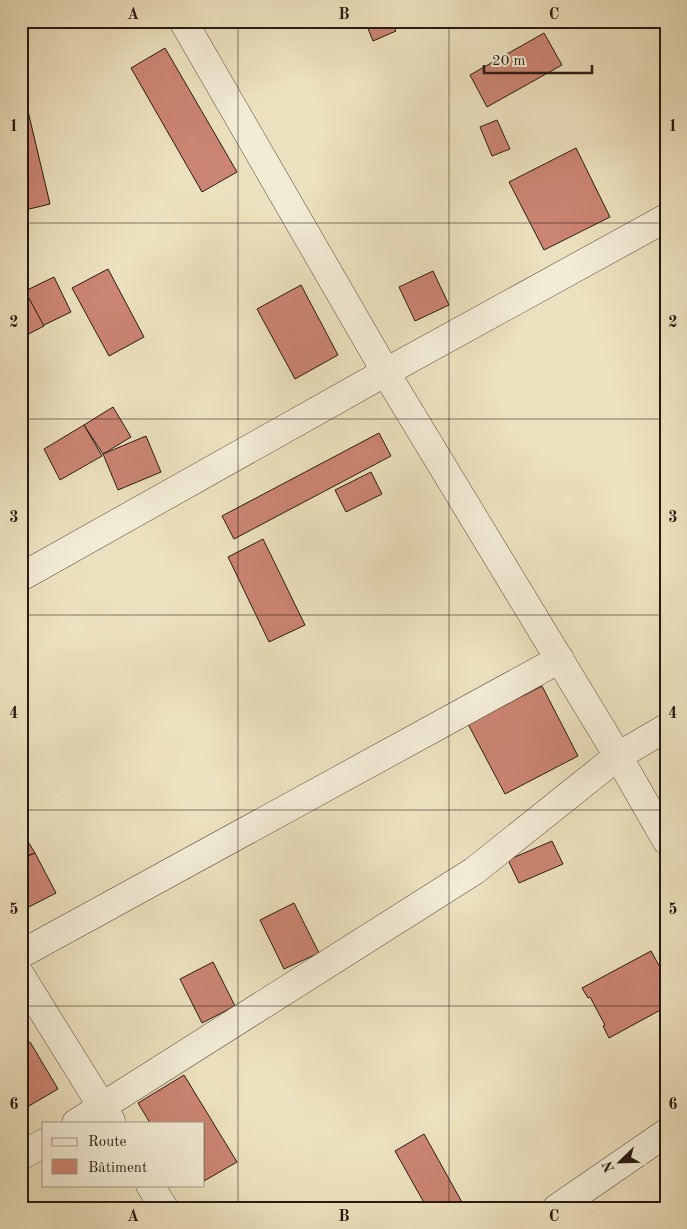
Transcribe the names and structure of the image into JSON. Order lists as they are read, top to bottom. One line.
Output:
{"legend":["Route","Bâtiment"],"scale_bar":"20 m","north":"bottom left","grid":{"columns":["A","B","C"],"rows":["1","2","3","4","5","6"]}}
